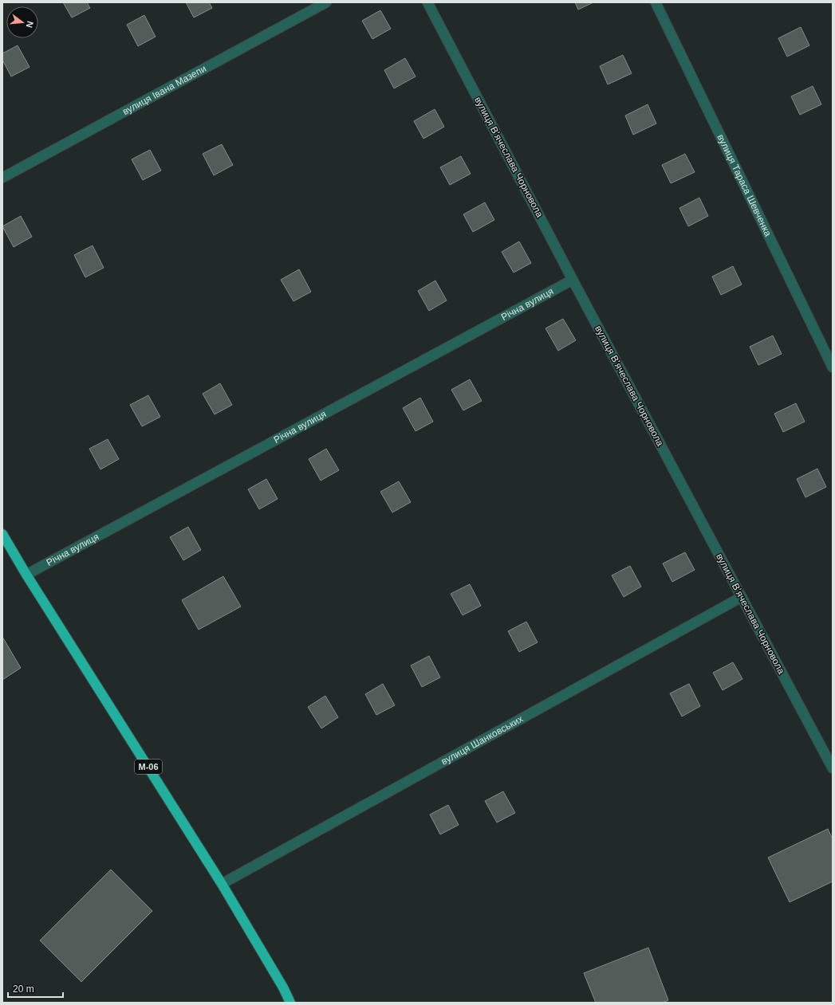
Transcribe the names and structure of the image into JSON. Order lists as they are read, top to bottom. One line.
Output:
{"streets":{"highway":["М-06"],"street":["вулиця Івана Мазепи","вулиця Вʼячеслава Чорновола","вулиця Тараса Шевченка","Річна вулиця","вулиця Шанковських"]},"crossings":[["вулиця Вʼячеслава Чорновола","Річна вулиця"],["вулиця Вʼячеслава Чорновола","вулиця Шанковських"],["Річна вулиця","М-06"],["вулиця Шанковських","М-06"]],"scale_bar":"20 m","north":"right"}
